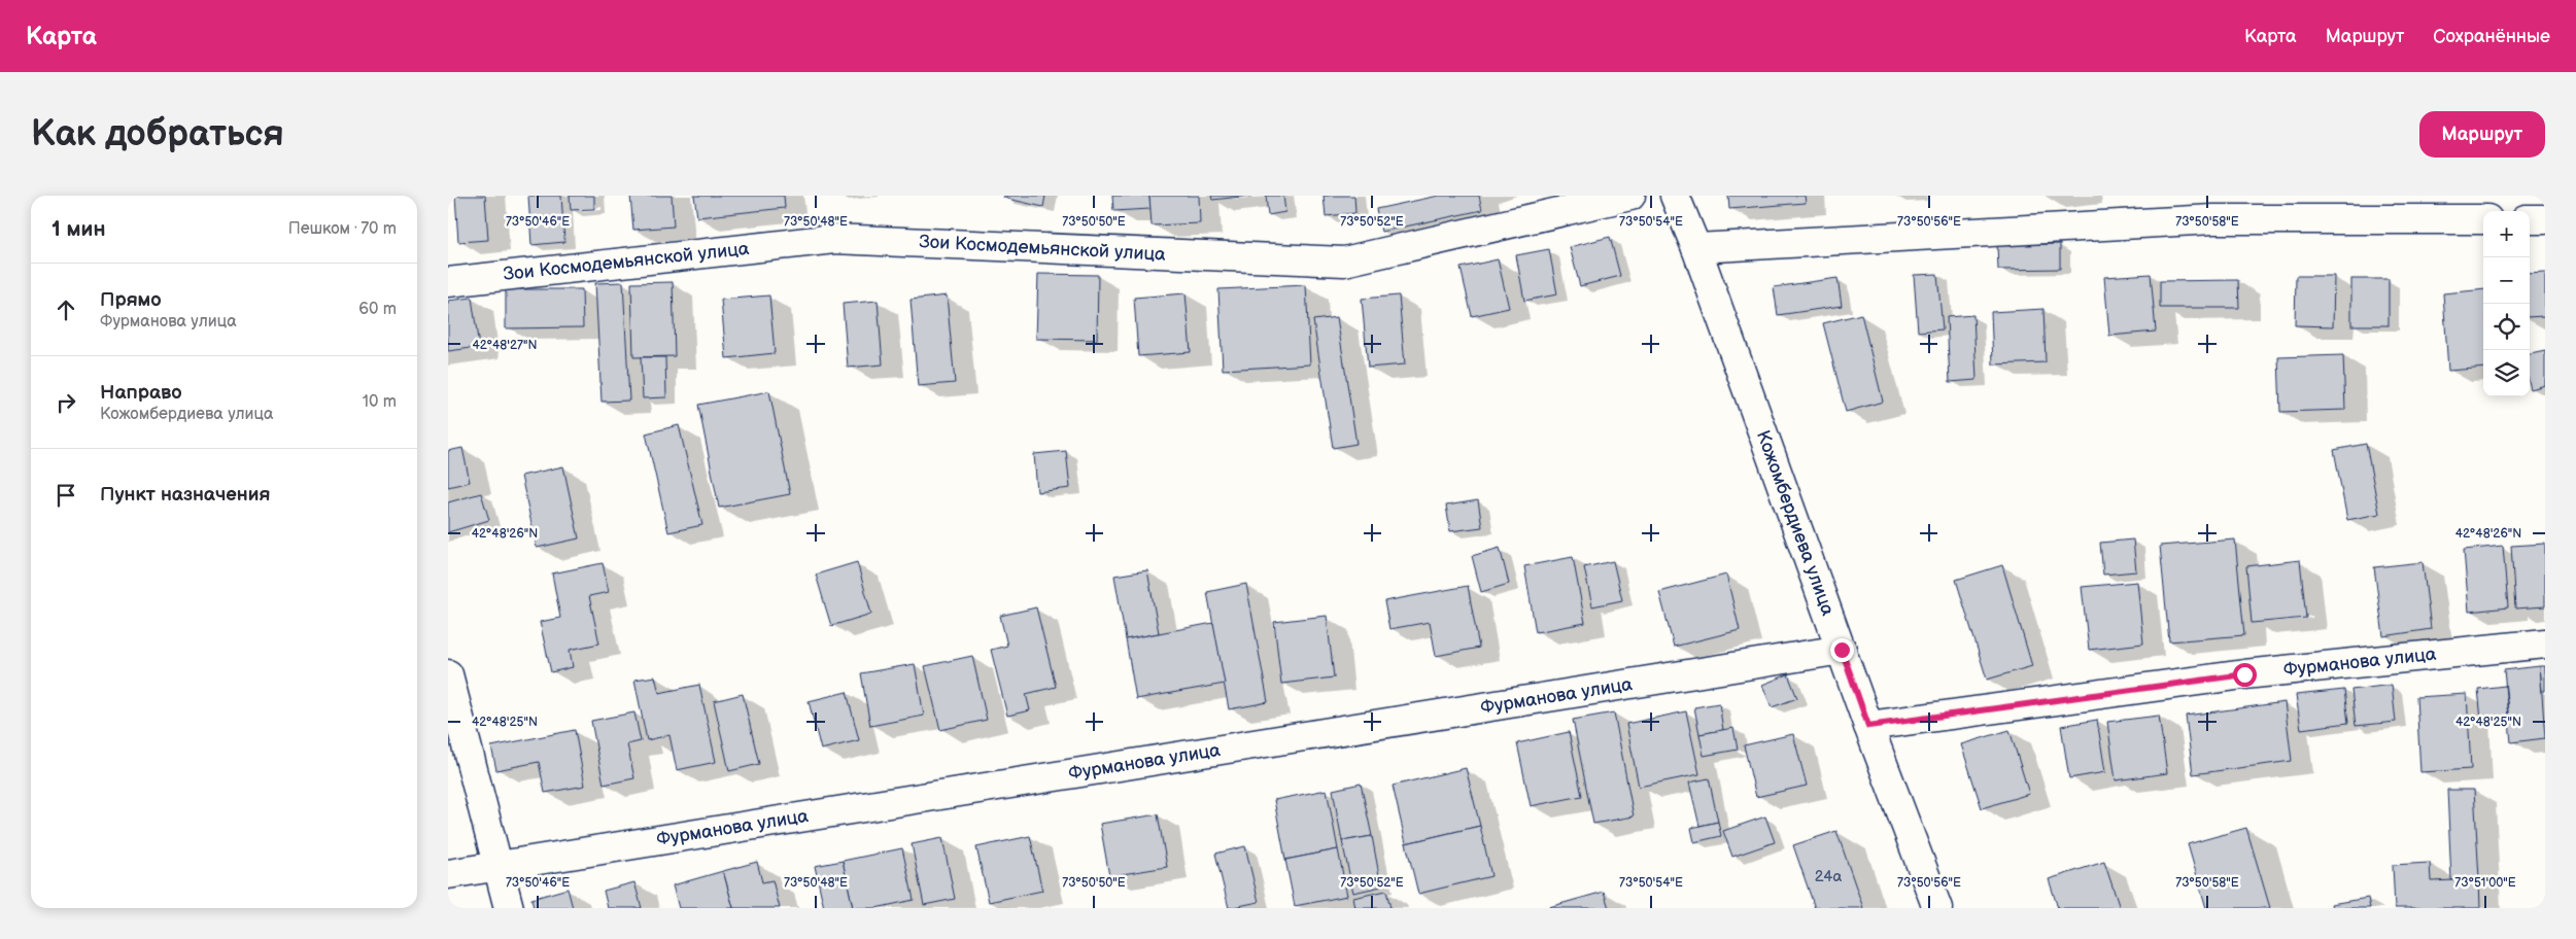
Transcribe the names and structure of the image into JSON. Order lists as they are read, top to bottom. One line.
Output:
{"streets":{"street":["Зои Космодемьянской улица","Кожомбердиева улица","Фурманова улица"]},"crossings":[["Кожомбердиева улица","Фурманова улица"]],"house_numbers":["24а"],"page":{"header":"Карта","nav":["Карта","Маршрут","Сохранённые"],"buttons":"Маршрут","title":"Как добраться","heading":["1 мин","Пешком · 70 m"],"map_buttons":["+","−"],"list":[["Прямо","Фурманова улица","60 m"],["Направо","Кожомбердиева улица","10 m"],"Пункт назначения"]},"coordinates":["73°50'46\"E","73°50'48\"E","73°50'50\"E","73°50'52\"E","73°50'54\"E","73°50'56\"E","73°50'58\"E","42°48'27\"N","42°48'26\"N","42°48'25\"N","73°51'00\"E"]}
